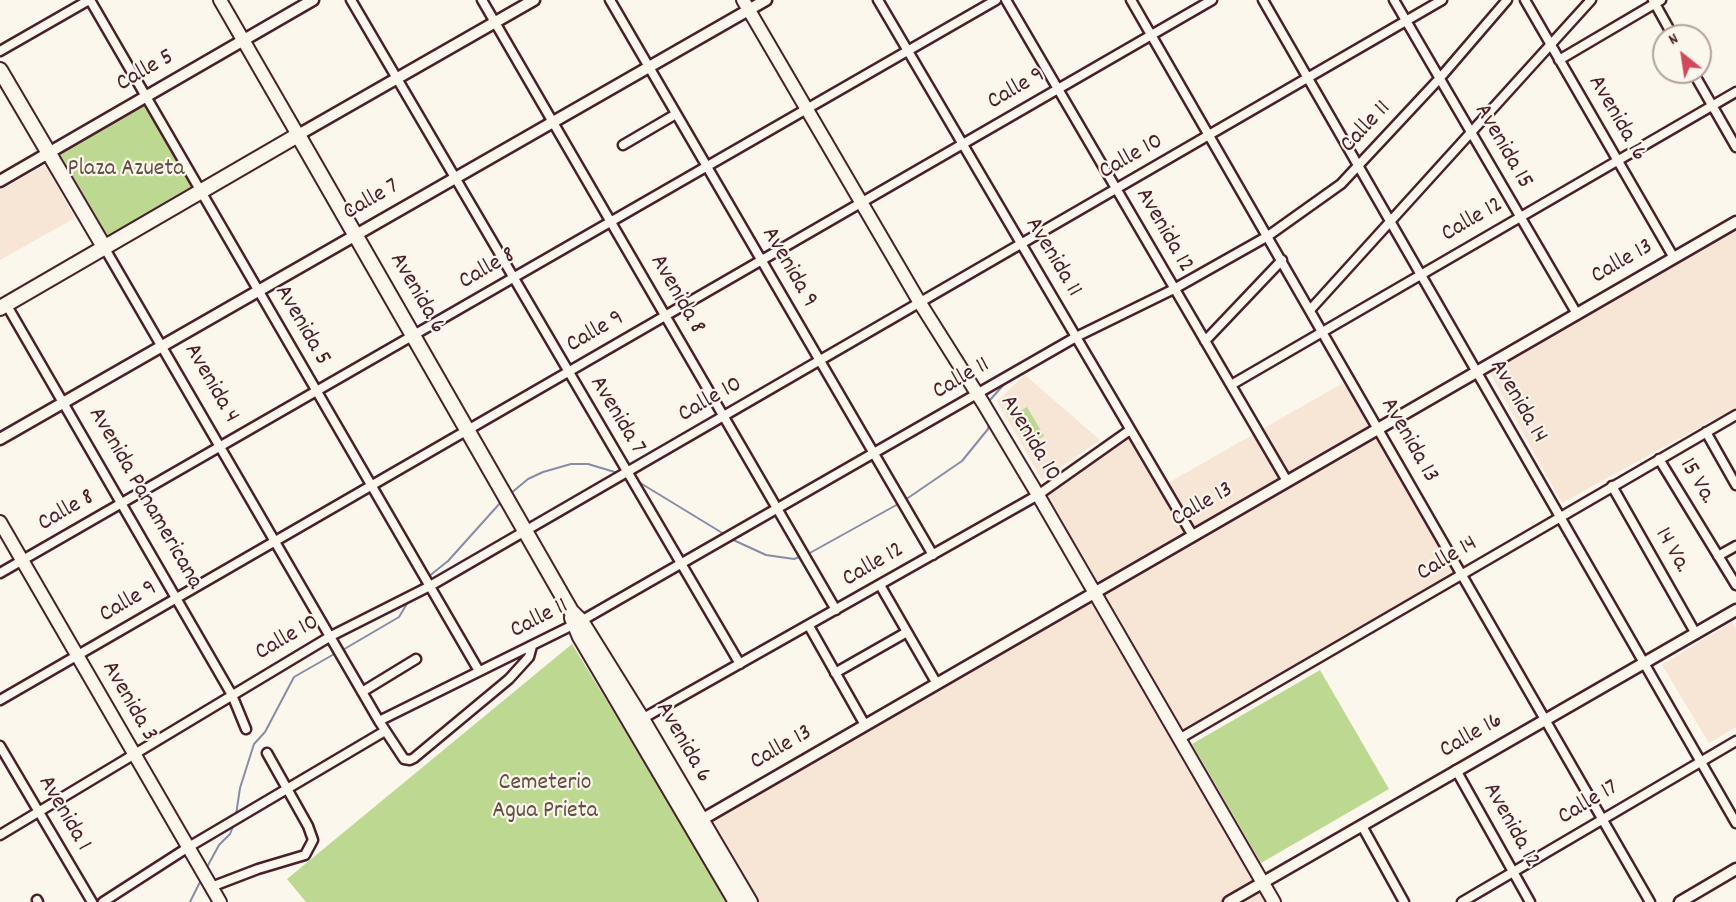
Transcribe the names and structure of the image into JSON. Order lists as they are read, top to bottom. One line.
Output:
{"streets":{"main road":["Avenida 6","Avenida 4","Avenida 10","Avenida 3"],"street":["Calle 5","Calle 9","Avenida 16","Calle 11","Avenida 15","Calle 10","Calle 7","Calle 12","Avenida 12","Avenida 11","Calle 13","Avenida 9","Calle 8","Avenida 8","Avenida 5","Avenida 14","Avenida 7","Avenida 13","15 Va.","Avenida Panamericana","14 Va.","Calle 14","Calle 16","Calle 17","Avenida 1"]},"crossings":[["Calle 5","Avenida 6"],["Calle 5","Avenida 5"],["Calle 5","Avenida 4"],["Calle 9","Avenida 12"],["Calle 9","Avenida 11"],["Calle 9","Avenida 9"],["Calle 9","Avenida 6"],["Calle 9","Avenida 8"],["Calle 9","Avenida 5"],["Calle 9","Avenida 4"],["Calle 9","Avenida 7"],["Calle 9","Avenida 10"],["Calle 9","Avenida 13"],["Calle 9","Avenida Panamericana"],["Calle 9","Avenida 3"],["Avenida 16","Calle 12"],["Avenida 16","Calle 13"],["Calle 11","Avenida 15"],["Calle 11","Avenida 12"],["Calle 11","Avenida 11"],["Calle 11","Avenida 9"],["Calle 11","Avenida 6"],["Calle 11","Avenida 8"],["Calle 11","Avenida 5"],["Calle 11","Avenida 4"],["Calle 11","Avenida 14"],["Calle 11","Avenida 7"],["Calle 11","Avenida 10"],["Calle 11","Avenida 13"],["Avenida 15","Calle 10"],["Avenida 15","Calle 12"],["Avenida 15","Calle 13"],["Calle 10","Avenida 12"],["Calle 10","Avenida 11"],["Calle 10","Avenida 9"],["Calle 10","Avenida 6"],["Calle 10","Avenida 8"],["Calle 10","Avenida 5"],["Calle 10","Avenida 4"],["Calle 10","Avenida 14"],["Calle 10","Avenida 7"],["Calle 10","Avenida 10"],["Calle 10","Avenida 13"],["Calle 10","Avenida Panamericana"],["Calle 10","Avenida 3"],["Calle 10","Avenida 1"],["Calle 7","Avenida 9"],["Calle 7","Avenida 6"],["Calle 7","Avenida 8"],["Calle 7","Avenida 5"],["Calle 7","Avenida 4"],["Calle 7","Avenida 7"],["Calle 7","Avenida 10"],["Calle 7","Avenida Panamericana"],["Calle 12","Avenida 12"],["Calle 12","Avenida 11"],["Calle 12","Avenida 9"],["Calle 12","Avenida 6"],["Calle 12","Avenida 8"],["Calle 12","Avenida 14"],["Calle 12","Avenida 7"],["Calle 12","Avenida 10"],["Calle 12","Avenida 13"],["Avenida 12","Calle 13"],["Avenida 12","Calle 16"],["Avenida 12","Calle 17"],["Avenida 11","Calle 13"],["Avenida 11","Calle 8"],["Calle 13","Avenida 6"],["Calle 13","Avenida 14"],["Calle 13","Avenida 10"],["Calle 13","Avenida 13"],["Avenida 9","Calle 8"],["Calle 8","Avenida 6"],["Calle 8","Avenida 8"],["Calle 8","Avenida 5"],["Calle 8","Avenida 4"],["Calle 8","Avenida 7"],["Calle 8","Avenida 10"],["Calle 8","Avenida Panamericana"],["Calle 8","Avenida 3"],["Avenida 14","Calle 14"],["Avenida 14","Calle 16"],["Avenida 14","Calle 17"],["Avenida 10","Calle 14"],["Avenida 10","Calle 16"],["Avenida 13","Calle 14"],["Avenida 13","Calle 16"],["Avenida 13","Calle 17"],["15 Va.","Calle 14"],["14 Va.","Calle 14"],["14 Va.","Calle 16"]],"parks":["Plaza Azueta","Cemeterio Agua Prieta"],"north":"top left"}
